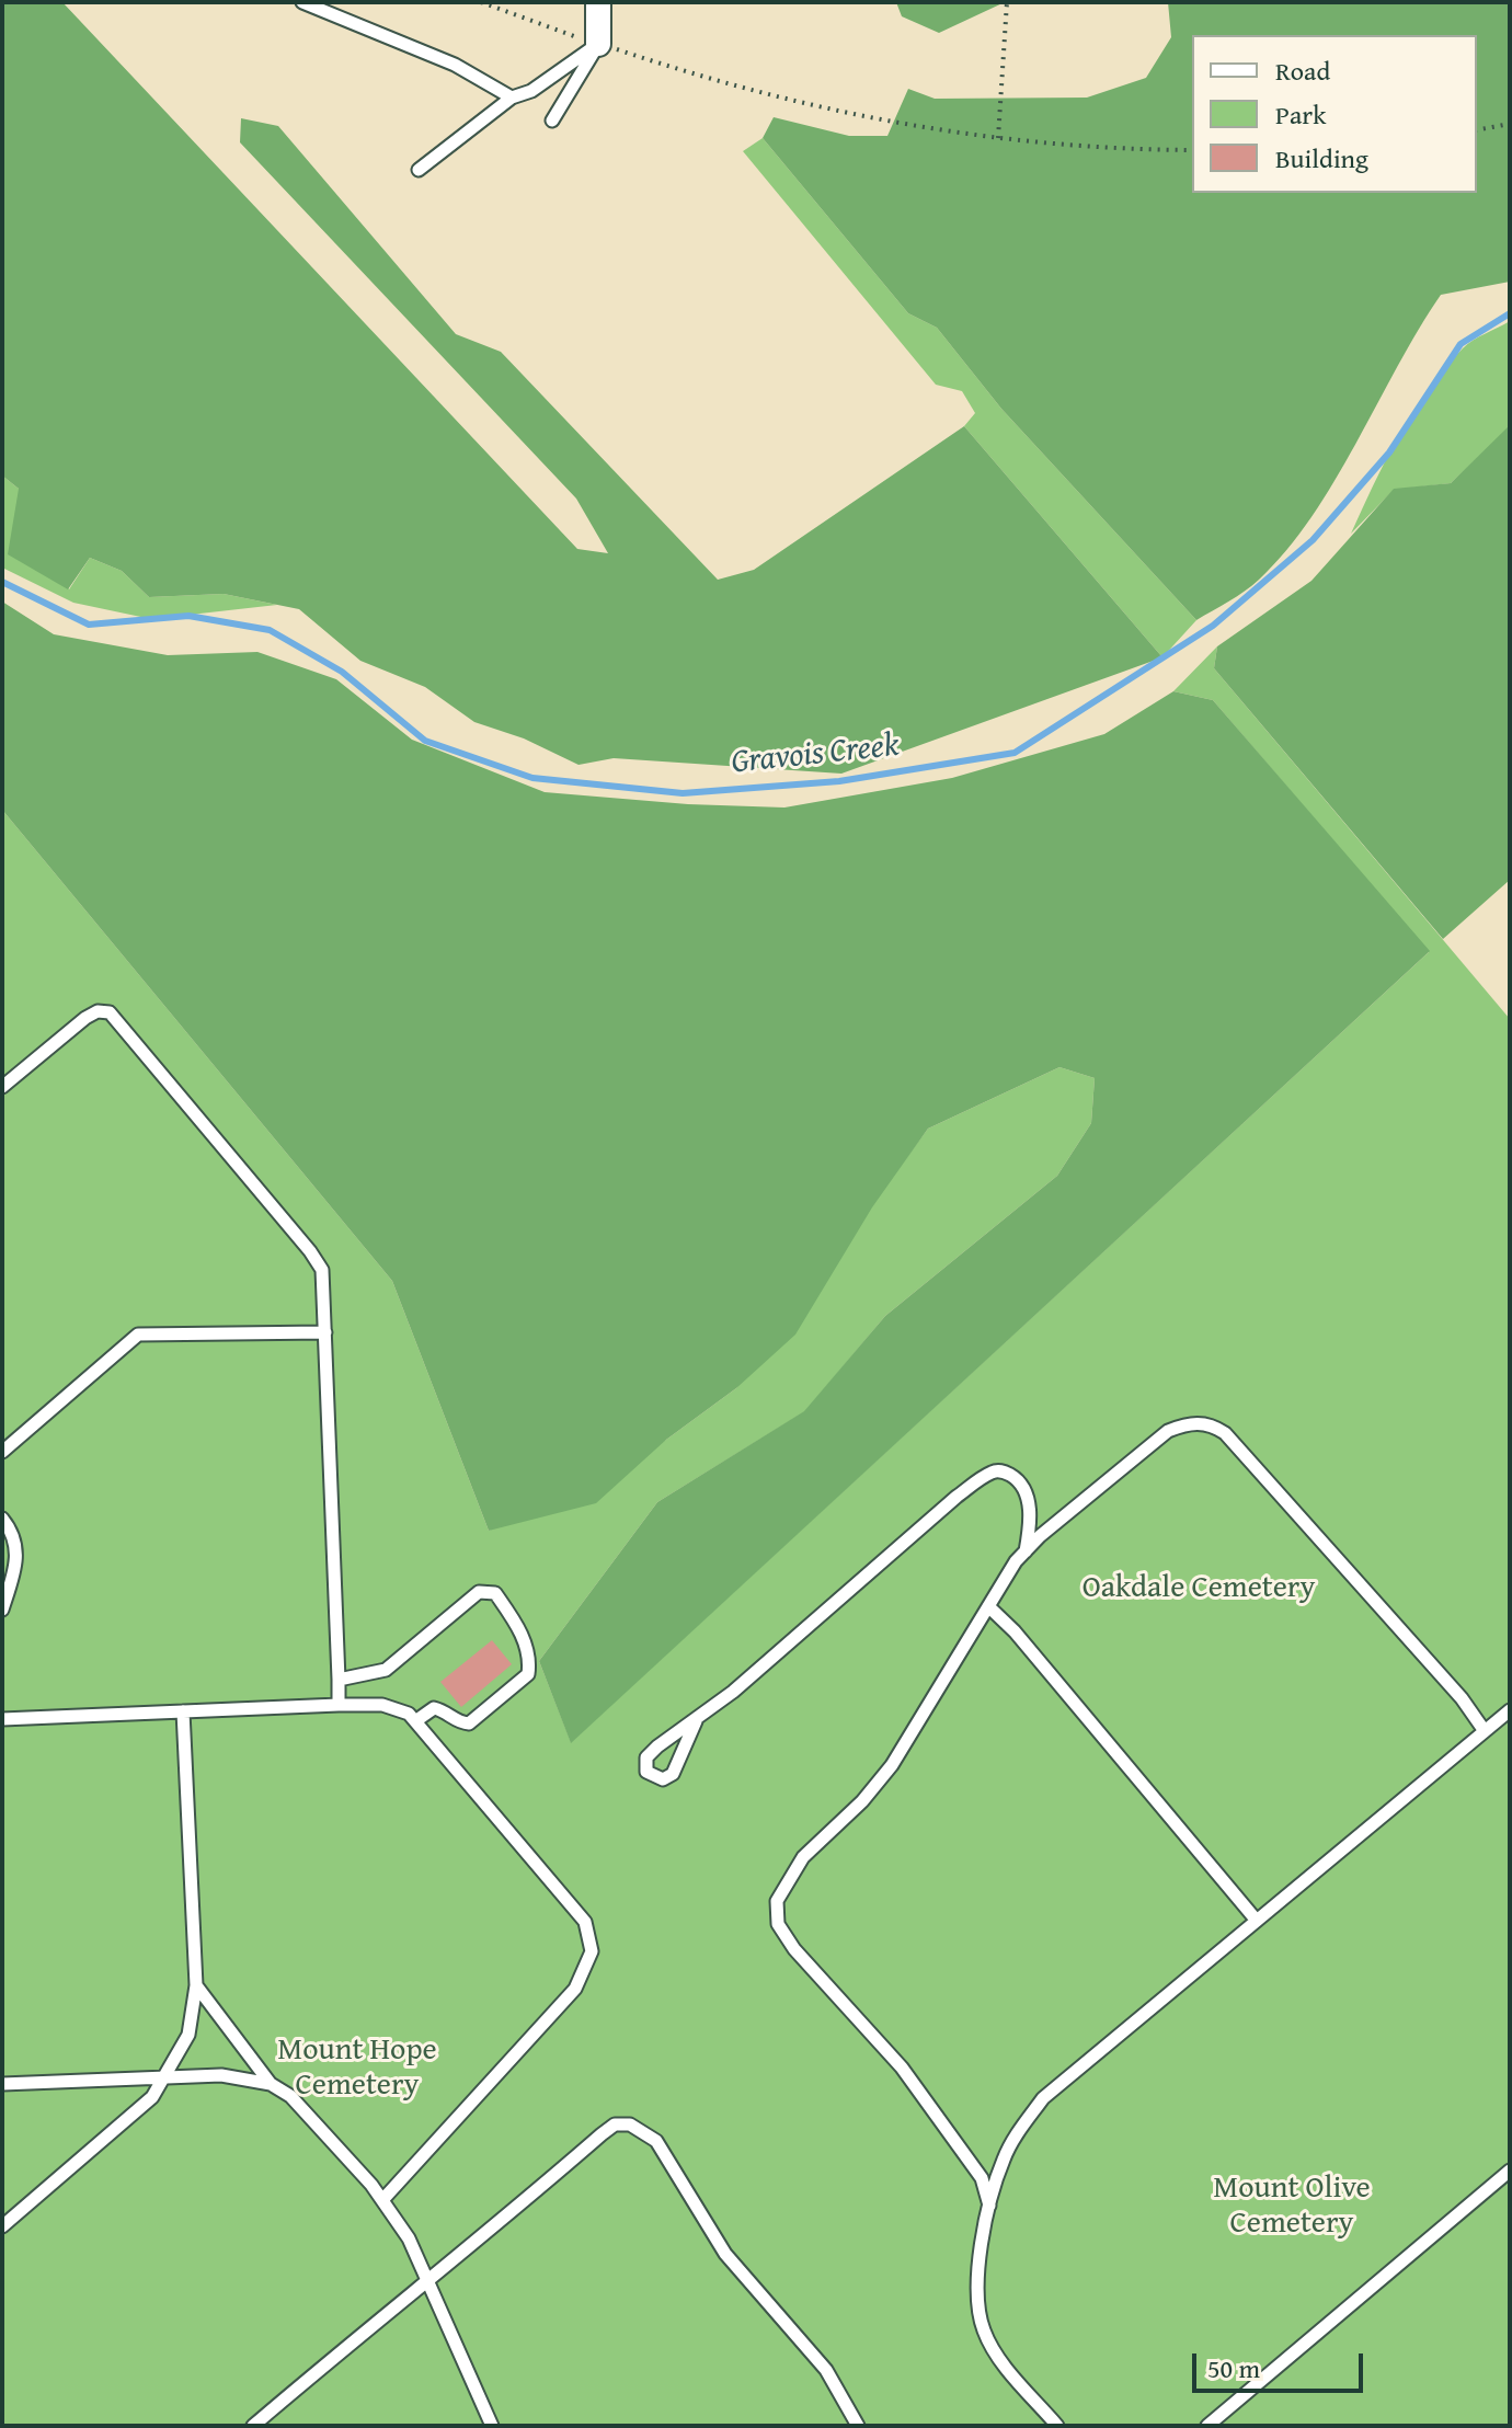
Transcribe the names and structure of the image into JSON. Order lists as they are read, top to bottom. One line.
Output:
{"water":["Gravois Creek"],"parks":["Oakdale Cemetery","Mount Hope Cemetery","Mount Olive Cemetery"],"legend":["Road","Park","Building"],"scale_bar":"50 m"}
